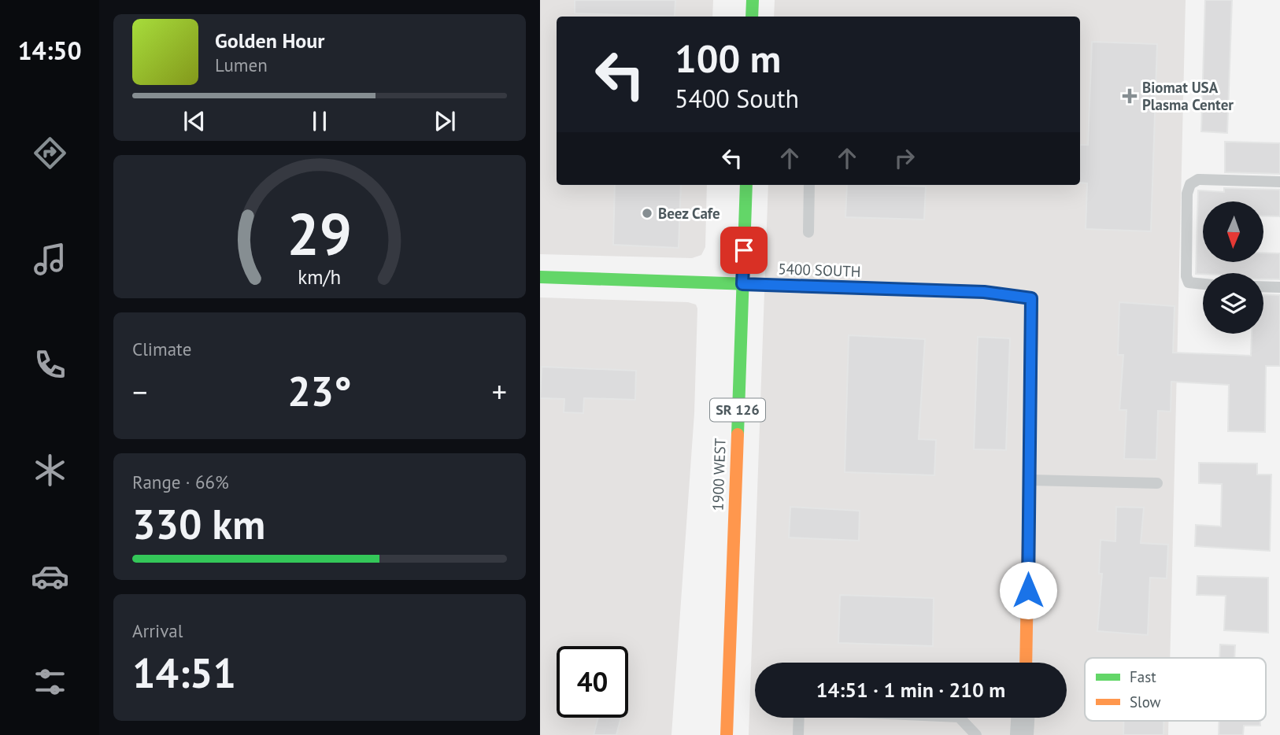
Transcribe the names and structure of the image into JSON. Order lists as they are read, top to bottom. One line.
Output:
{"streets":{"street":["5400 SOUTH","SR 126","1900 WEST"]},"crossings":[["5400 SOUTH","1900 WEST"]],"places":{"health":["Biomat USA Plasma Center"],"other":["Beez Cafe"]},"legend":["Fast","Slow"],"north":"bottom","page":{"tabs":"14:50","turn":["100 m","5400 South"],"song":["Golden Hour","Lumen"],"tile":["Climate",["Range · 66%","330 km"],["Arrival","14:51"]],"heat":["−","23°","+"],"limit":"40","trip":"14:51 · 1 min · 210 m","gauge":["29","km/h"]}}
